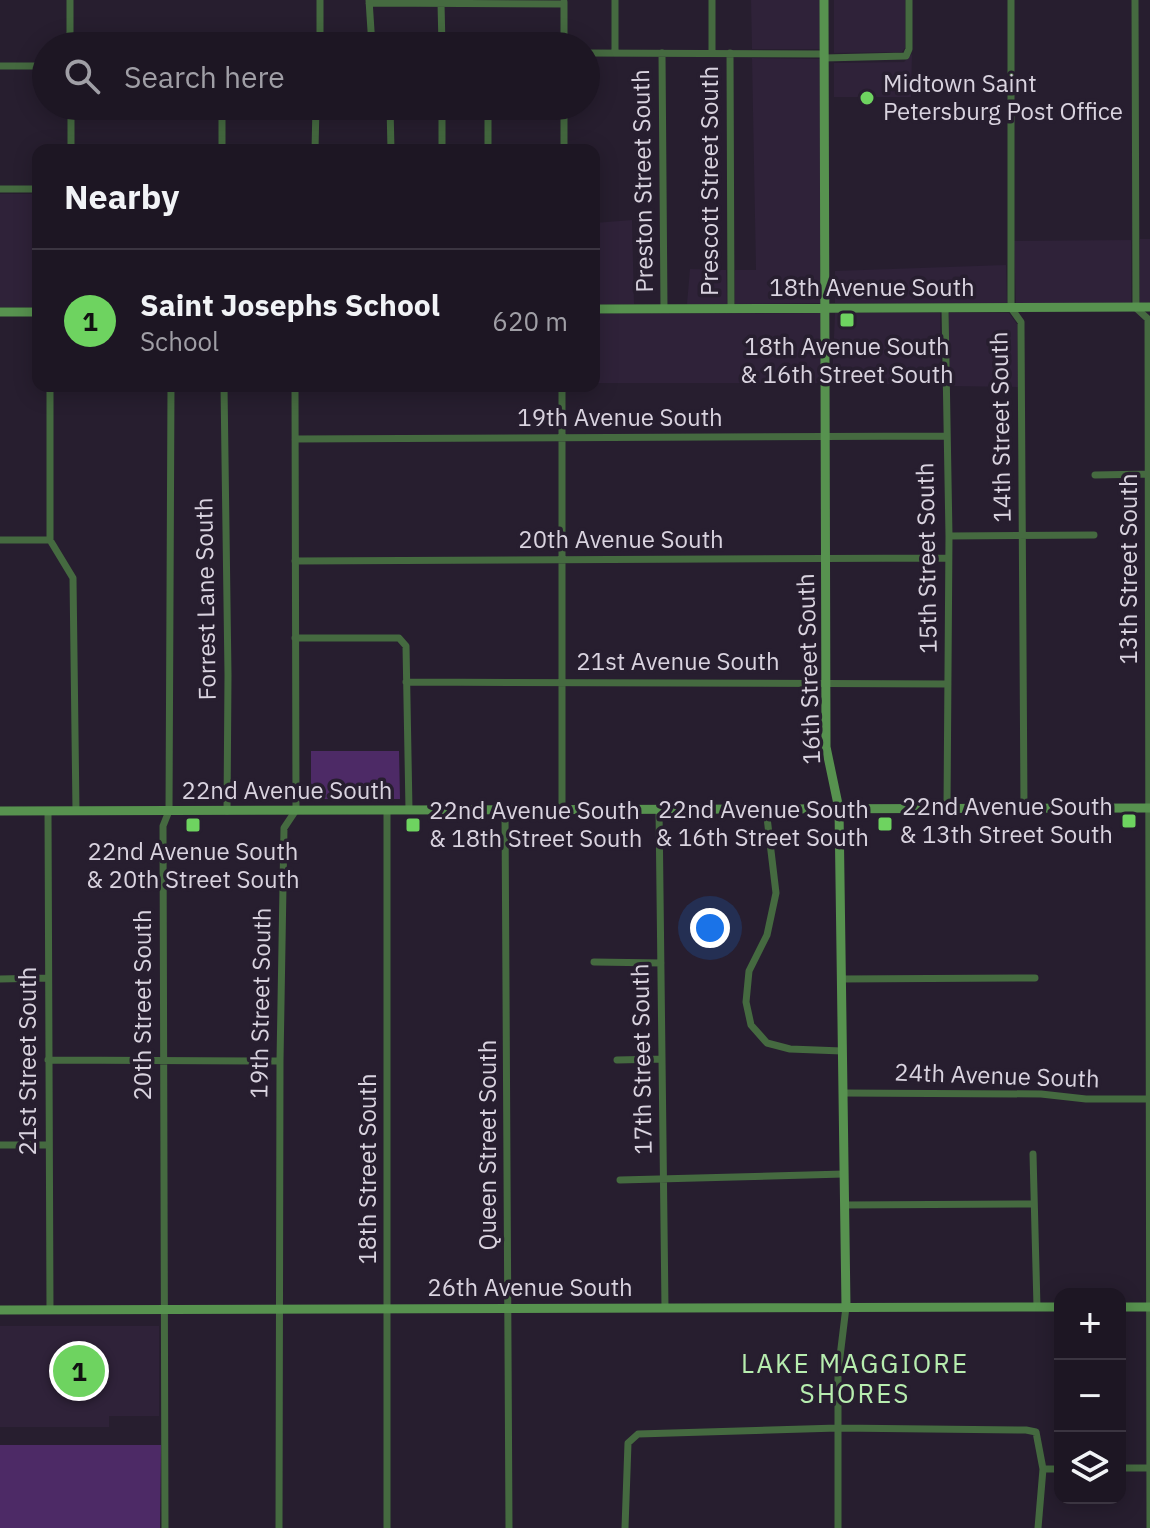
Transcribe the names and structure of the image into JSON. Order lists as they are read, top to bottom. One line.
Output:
{"streets":{"street":["Preston Street South","Prescott Street South","18th Avenue South","19th Avenue South","14th Street South","20th Avenue South","15th Street South","13th Street South","Forrest Lane South","21st Avenue South","16th Street South","22nd Avenue South","19th Street South","20th Street South","17th Street South","21st Street South","24th Avenue South","Queen Street South","18th Street South","26th Avenue South"]},"crossings":[["Preston Street South","18th Avenue South"],["Prescott Street South","18th Avenue South"],["18th Avenue South","14th Street South"],["18th Avenue South","15th Street South"],["18th Avenue South","13th Street South"],["18th Avenue South","16th Street South"],["19th Avenue South","15th Street South"],["19th Avenue South","16th Street South"],["19th Avenue South","19th Street South"],["14th Street South","22nd Avenue South"],["20th Avenue South","15th Street South"],["20th Avenue South","16th Street South"],["20th Avenue South","19th Street South"],["15th Street South","21st Avenue South"],["15th Street South","22nd Avenue South"],["13th Street South","22nd Avenue South"],["13th Street South","24th Avenue South"],["Forrest Lane South","22nd Avenue South"],["21st Avenue South","16th Street South"],["16th Street South","22nd Avenue South"],["16th Street South","24th Avenue South"],["16th Street South","26th Avenue South"],["22nd Avenue South","19th Street South"],["22nd Avenue South","20th Street South"],["22nd Avenue South","17th Street South"],["22nd Avenue South","21st Street South"],["22nd Avenue South","Queen Street South"],["22nd Avenue South","18th Street South"],["19th Street South","26th Avenue South"],["20th Street South","26th Avenue South"],["17th Street South","26th Avenue South"],["21st Street South","26th Avenue South"],["Queen Street South","26th Avenue South"],["18th Street South","26th Avenue South"]],"districts":["LAKE MAGGIORE SHORES"],"places":{"other":["Midtown Saint Petersburg Post Office"],"transit":["18th Avenue South & 16th Street South","22nd Avenue South & 13th Street South","22nd Avenue South & 16th Street South","22nd Avenue South & 20th Street South","22nd Avenue South & 18th Street South"]},"page":{"search":"Search here","heading":"Nearby","list":[{"mark":"1","name":"Saint Josephs School","note":"School","value":"620 m"}],"map_buttons":["+","−"],"pins":"1"}}
